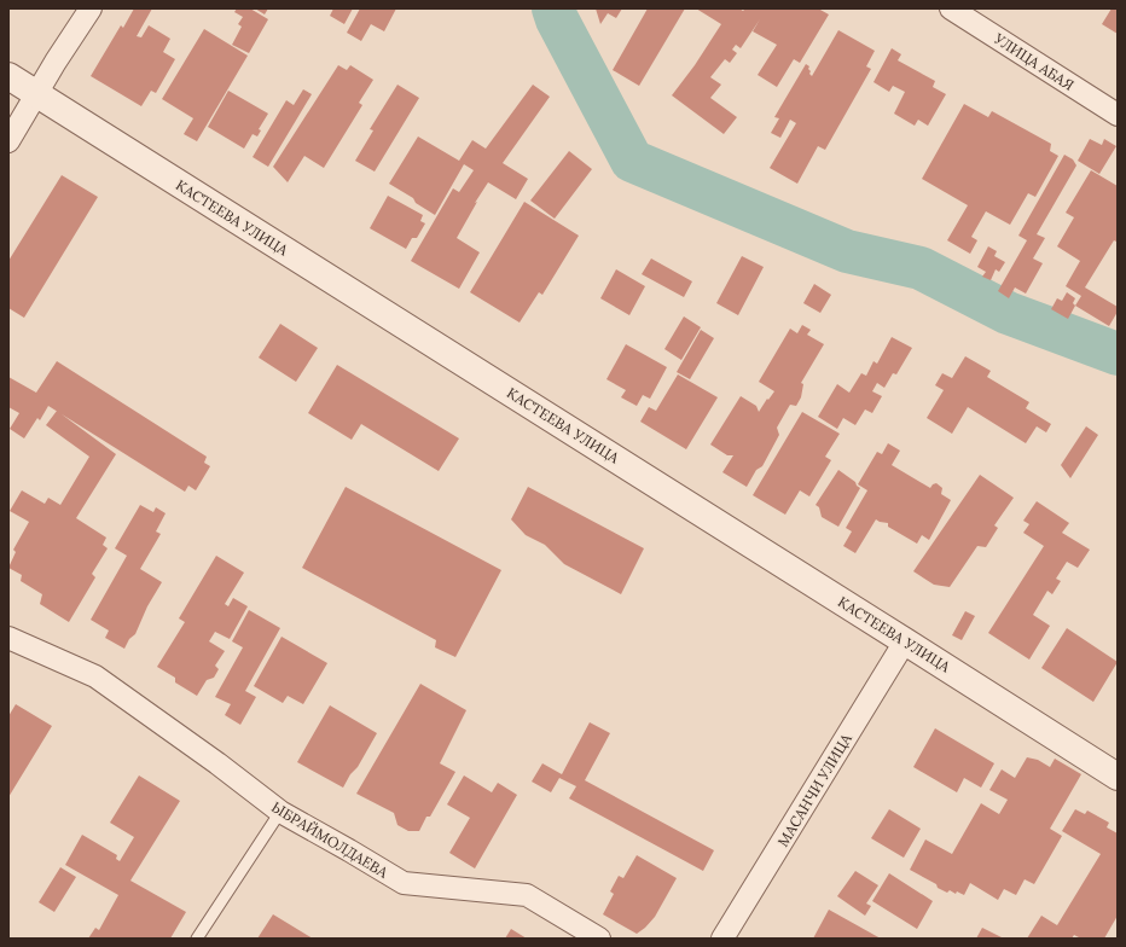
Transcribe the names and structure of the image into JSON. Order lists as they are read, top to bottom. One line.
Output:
{"streets":{"street":["УЛИЦА АБАЯ","КАСТЕЕВА УЛИЦА","МАСАНЧИ УЛИЦА","ЫБРАЙМОЛДАЕВА"]},"crossings":[["КАСТЕЕВА УЛИЦА","МАСАНЧИ УЛИЦА"]]}
